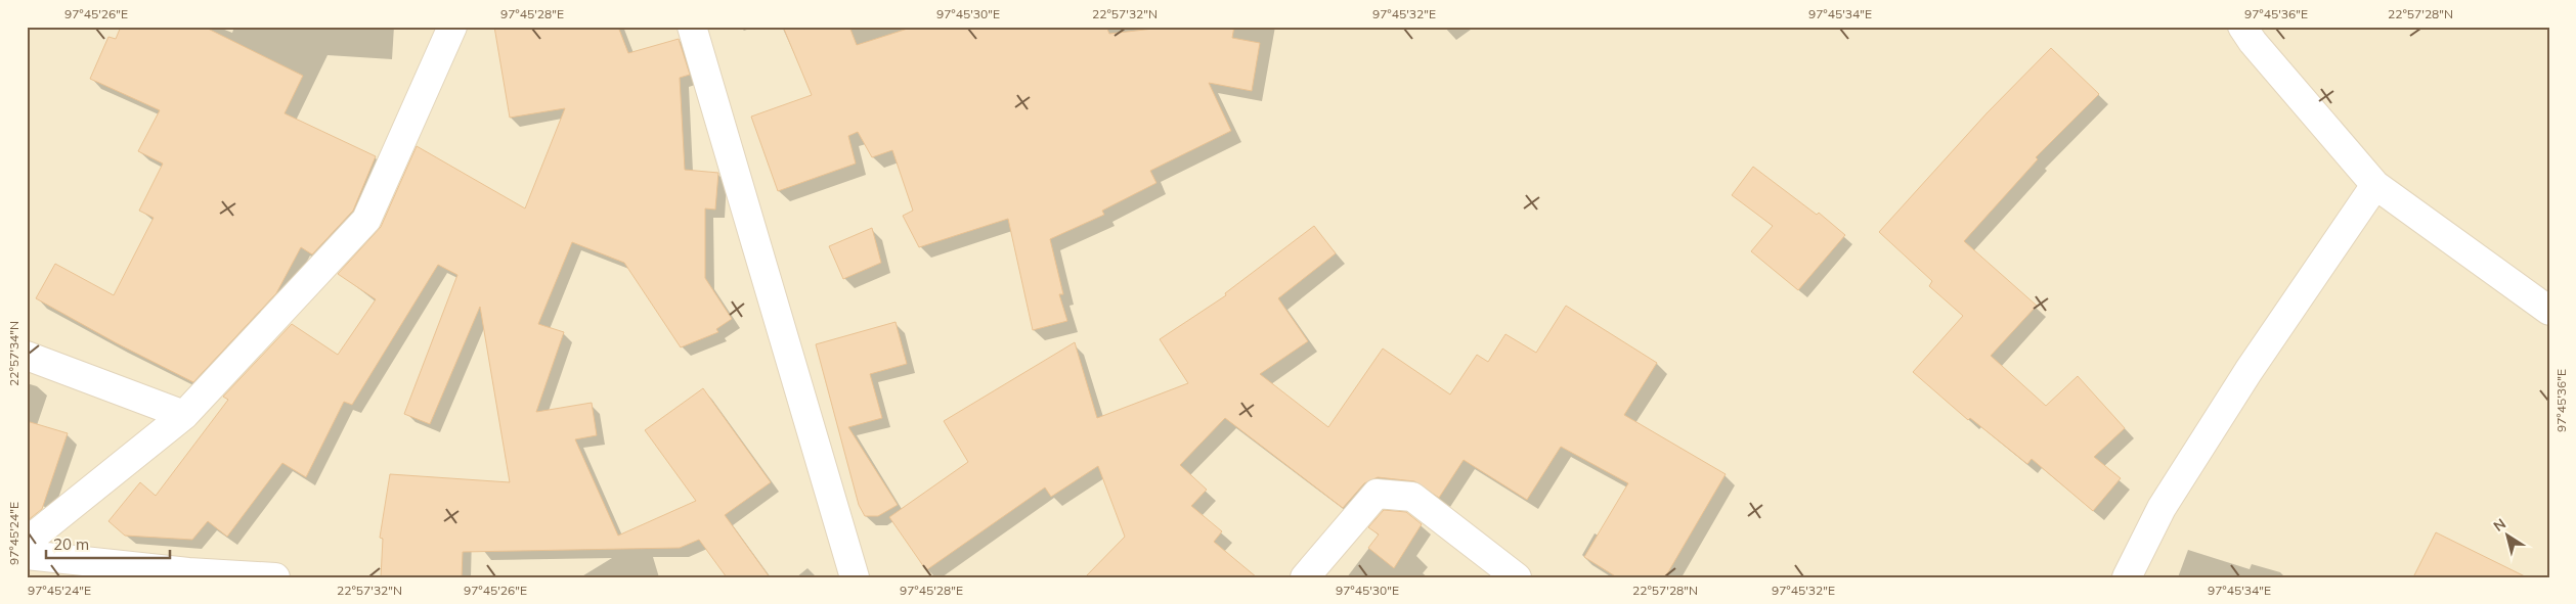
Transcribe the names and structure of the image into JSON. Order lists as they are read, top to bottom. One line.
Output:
{"scale_bar":"20 m","north":"top left","coordinates":["97°45'26\"E","97°45'28\"E","97°45'30\"E","22°57'32\"N","97°45'32\"E","97°45'34\"E","97°45'36\"E","22°57'28\"N","22°57'34\"N","97°45'24\"E"]}
